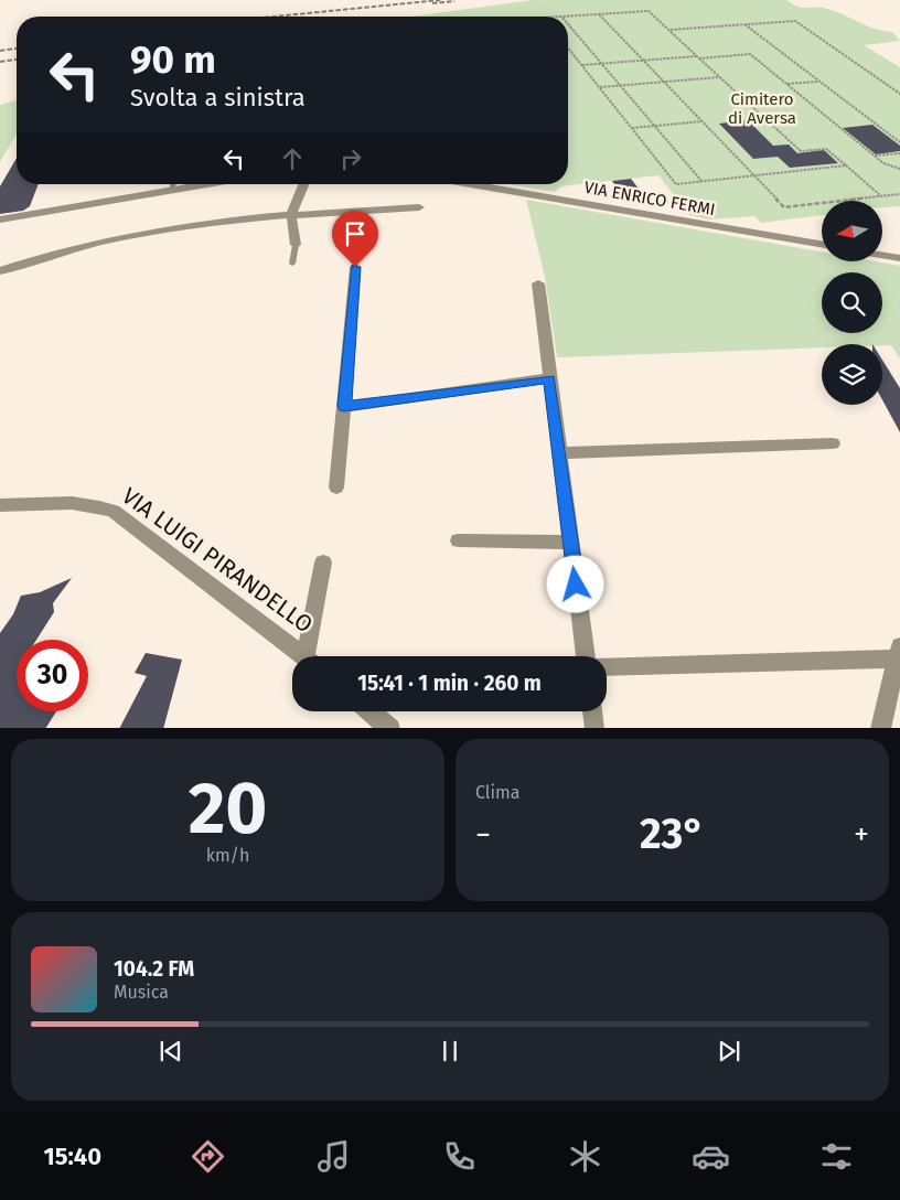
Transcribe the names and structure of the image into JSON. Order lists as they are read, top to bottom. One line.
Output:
{"streets":{"street":["VIA ENRICO FERMI","VIA LUIGI PIRANDELLO"]},"parks":["Cimitero di Aversa"],"north":"left","page":{"turn":["90 m","Svolta a sinistra"],"limit":"30","trip":"15:41 · 1 min · 260 m","tile":[["20","km/h"],"Clima"],"heat":["−","23°","+"],"song":["104.2 FM","Musica"],"tabs":"15:40"}}
